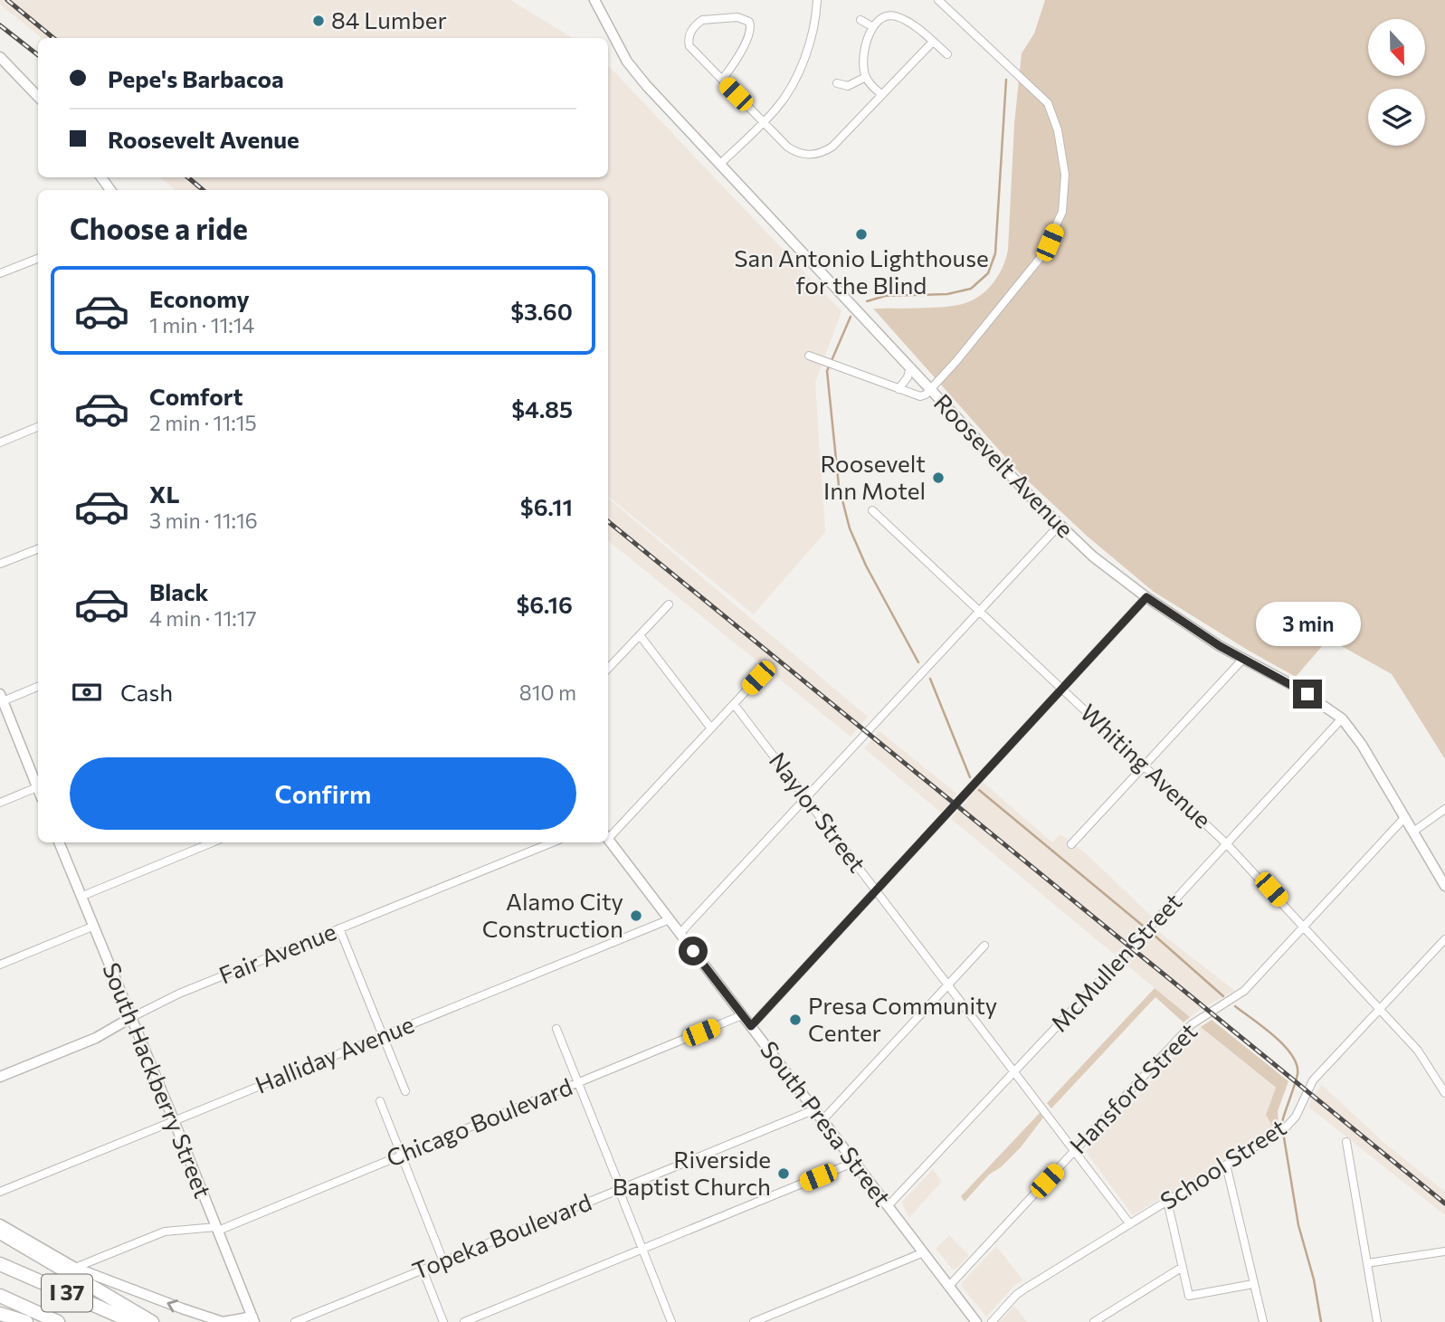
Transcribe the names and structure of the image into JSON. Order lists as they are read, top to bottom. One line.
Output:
{"streets":{"highway":["I 37"],"main road":["Roosevelt Avenue","Fair Avenue","South Hackberry Street","South Presa Street"],"street":["Whiting Avenue","Naylor Street","McMullen Street","Halliday Avenue","Hansford Street","Chicago Boulevard","School Street","Topeka Boulevard"]},"crossings":[["Roosevelt Avenue","McMullen Street"],["Roosevelt Avenue","Hansford Street"],["Whiting Avenue","McMullen Street"],["Whiting Avenue","Hansford Street"],["Whiting Avenue","School Street"],["Naylor Street","McMullen Street"],["Naylor Street","Hansford Street"],["Naylor Street","School Street"],["Fair Avenue","South Hackberry Street"],["McMullen Street","South Presa Street"],["Halliday Avenue","South Hackberry Street"],["Halliday Avenue","South Presa Street"],["South Hackberry Street","Chicago Boulevard"],["Hansford Street","South Presa Street"],["Chicago Boulevard","South Presa Street"],["South Presa Street","Topeka Boulevard"]],"places":["84 Lumber","San Antonio Lighthouse for the Blind","Roosevelt Inn Motel","Alamo City Construction","Presa Community Center","Riverside Baptist Church"],"north":"bottom","page":{"banner":["Pepe's Barbacoa","Roosevelt Avenue"],"heading":"Choose a ride","list":[{"name":"Economy","note":"1 min · 11:14","value":"$3.60"},{"name":"Comfort","note":"2 min · 11:15","value":"$4.85"},{"name":"XL","note":"3 min · 11:16","value":"$6.11"},{"name":"Black","note":"4 min · 11:17","value":"$6.16"}],"bubble":"3 min","pay":["Cash","810 m"],"buttons":"Confirm"}}
